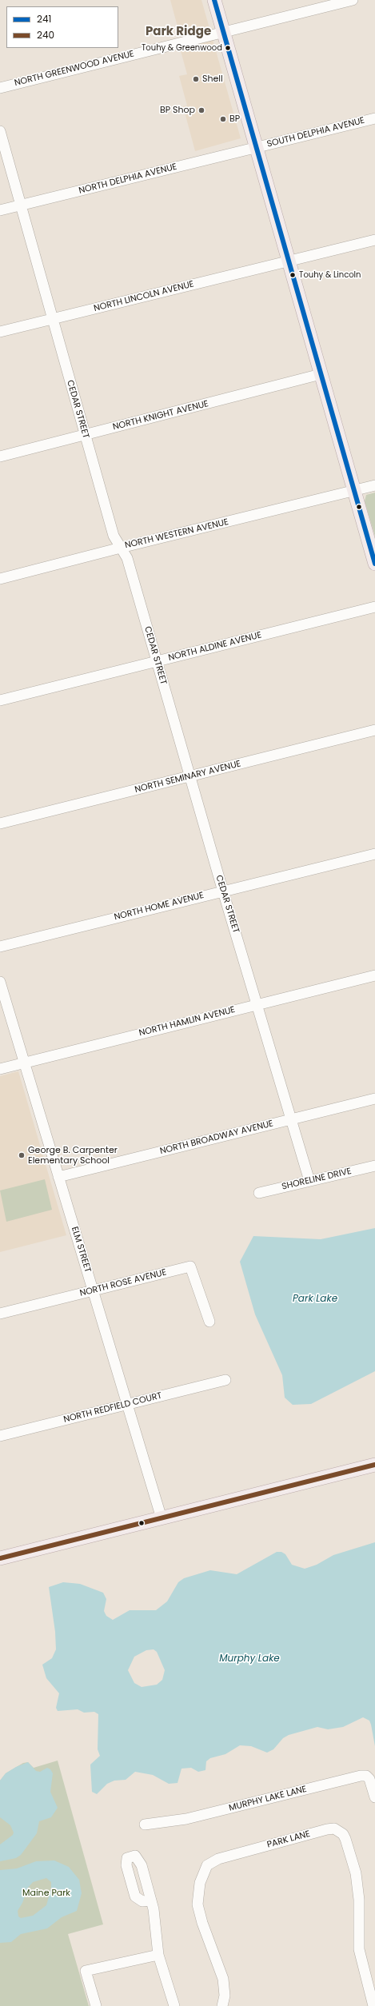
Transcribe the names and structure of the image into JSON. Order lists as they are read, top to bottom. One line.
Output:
{"streets":{"street":["NORTH GREENWOOD AVENUE","SOUTH DELPHIA AVENUE","NORTH DELPHIA AVENUE","NORTH LINCOLN AVENUE","CEDAR STREET","NORTH KNIGHT AVENUE","NORTH WESTERN AVENUE","NORTH ALDINE AVENUE","NORTH SEMINARY AVENUE","NORTH HOME AVENUE","NORTH HAMLIN AVENUE","NORTH BROADWAY AVENUE","SHORELINE DRIVE","ELM STREET","NORTH ROSE AVENUE","NORTH REDFIELD COURT","MURPHY LAKE LANE","PARK LANE"]},"crossings":[["SOUTH DELPHIA AVENUE","NORTH DELPHIA AVENUE"],["NORTH DELPHIA AVENUE","CEDAR STREET"],["NORTH LINCOLN AVENUE","CEDAR STREET"],["CEDAR STREET","NORTH KNIGHT AVENUE"],["CEDAR STREET","NORTH WESTERN AVENUE"],["CEDAR STREET","NORTH ALDINE AVENUE"],["CEDAR STREET","NORTH SEMINARY AVENUE"],["CEDAR STREET","NORTH HOME AVENUE"],["CEDAR STREET","NORTH HAMLIN AVENUE"],["CEDAR STREET","NORTH BROADWAY AVENUE"],["CEDAR STREET","SHORELINE DRIVE"],["NORTH HAMLIN AVENUE","ELM STREET"],["NORTH BROADWAY AVENUE","ELM STREET"],["ELM STREET","NORTH ROSE AVENUE"],["ELM STREET","NORTH REDFIELD COURT"]],"districts":["Park Ridge"],"water":["Park Lake","Murphy Lake"],"parks":["Maine Park"],"places":["Touhy & Greenwood","Shell","BP Shop","BP","Touhy & Lincoln","George B. Carpenter Elementary School"],"lines":["transit line 241","transit line 240"],"legend":["241","240"]}
